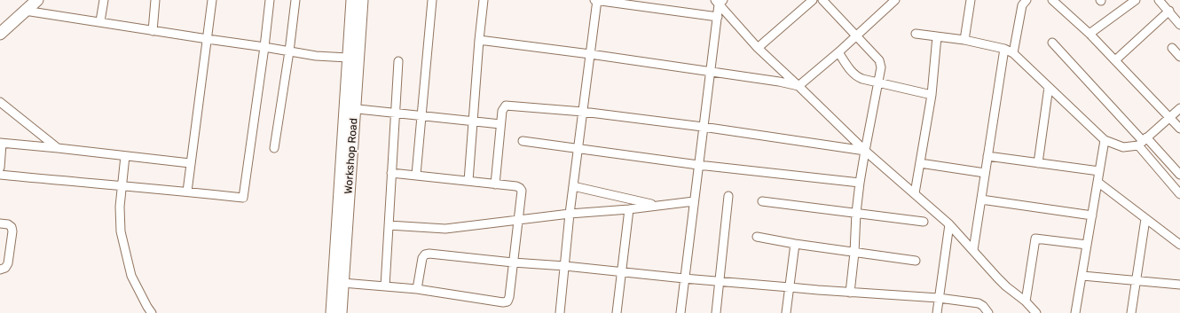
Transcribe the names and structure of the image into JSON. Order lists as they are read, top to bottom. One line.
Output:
{"streets":{"main road":["Workshop Road"]}}
